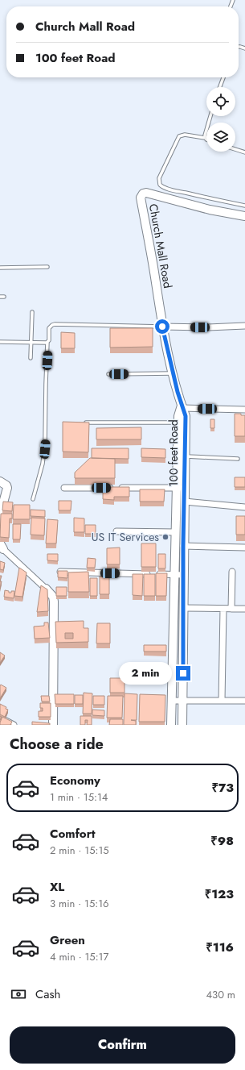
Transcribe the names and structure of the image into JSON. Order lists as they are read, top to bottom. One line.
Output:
{"streets":{"street":["Church Mall Road","100 feet Road"]},"crossings":[["Church Mall Road","100 feet Road"]],"places":["US IT Services"],"page":{"banner":["Church Mall Road","100 feet Road"],"bubble":"2 min","heading":"Choose a ride","list":[{"name":"Economy","note":"1 min · 15:14","value":"₹73"},{"name":"Comfort","note":"2 min · 15:15","value":"₹98"},{"name":"XL","note":"3 min · 15:16","value":"₹123"},{"name":"Green","note":"4 min · 15:17","value":"₹116"}],"pay":["Cash","430 m"],"buttons":"Confirm"}}
